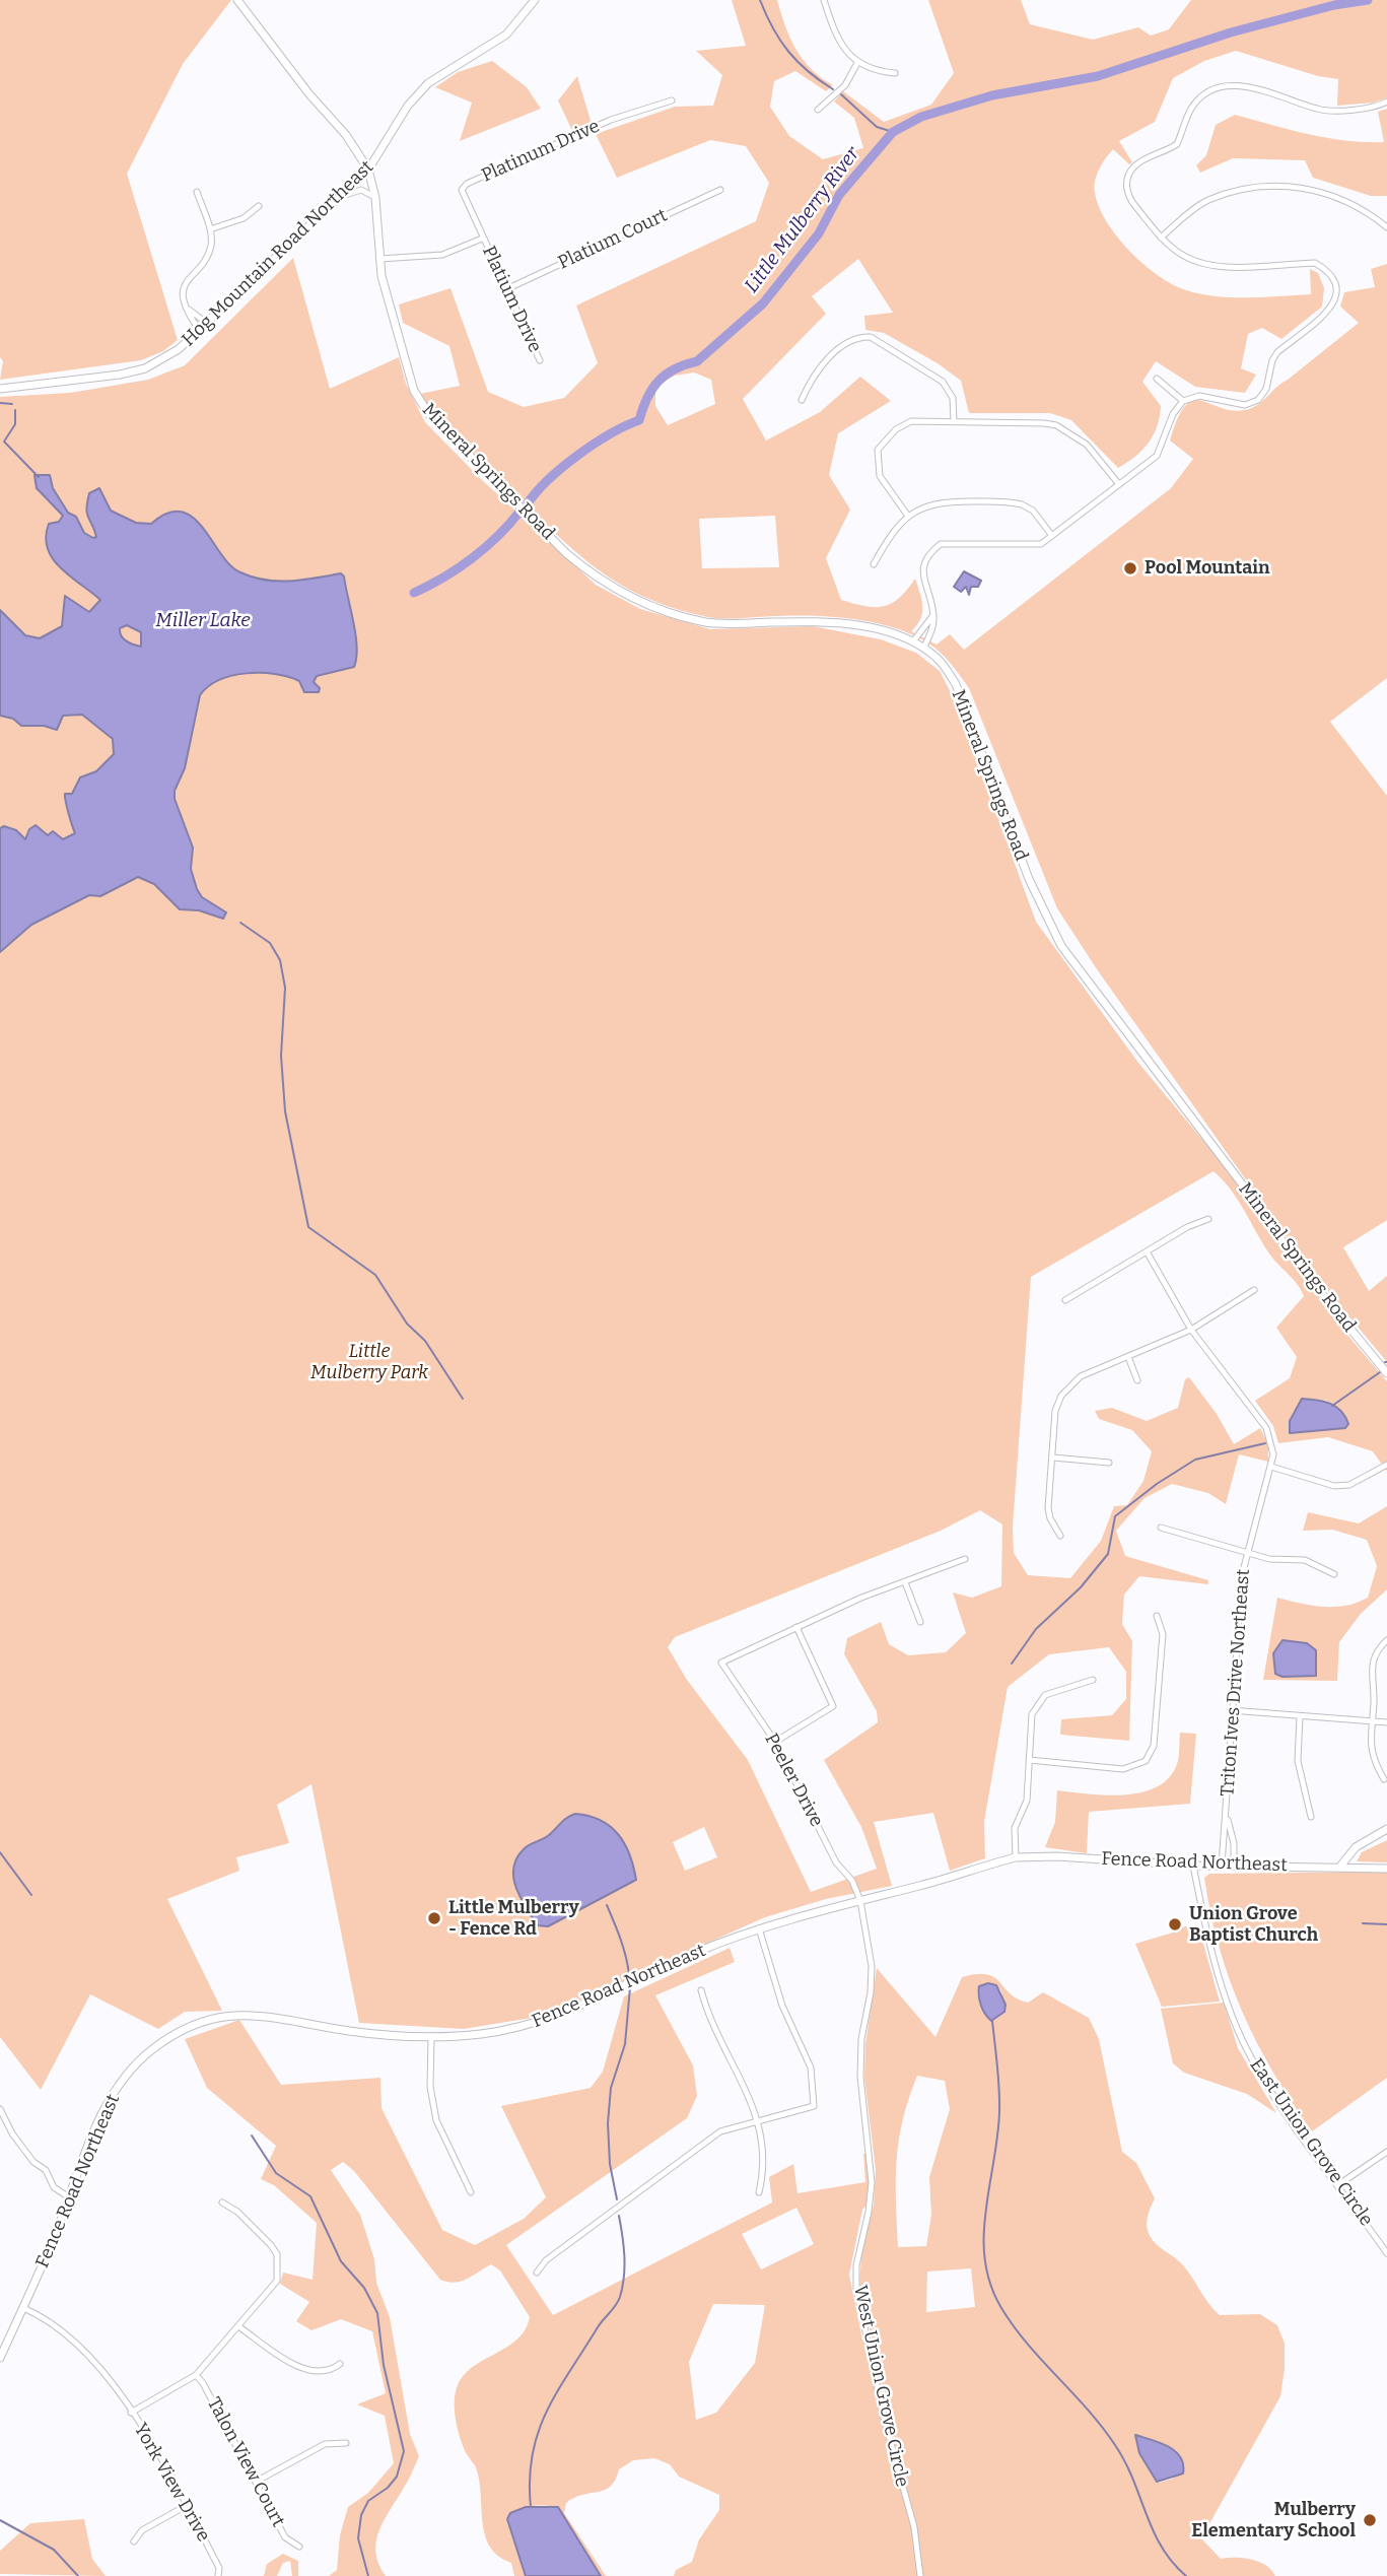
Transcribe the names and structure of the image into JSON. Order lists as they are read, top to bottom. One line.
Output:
{"streets":{"street":["Platinum Drive","Platium Court","Hog Mountain Road Northeast","Platium Drive","Mineral Springs Road","Triton Ives Drive Northeast","Peeler Drive","Fence Road Northeast","East Union Grove Circle","West Union Grove Circle","Talon View Court","York View Drive"]},"crossings":[["Platinum Drive","Platium Drive"],["Platium Court","Platium Drive"],["Hog Mountain Road Northeast","Mineral Springs Road"],["Triton Ives Drive Northeast","Fence Road Northeast"],["Peeler Drive","Fence Road Northeast"],["Peeler Drive","West Union Grove Circle"],["Fence Road Northeast","East Union Grove Circle"],["Fence Road Northeast","West Union Grove Circle"],["Fence Road Northeast","York View Drive"]],"water":["Little Mulberry River","Miller Lake"],"parks":["Little Mulberry Park"],"places":["Pool Mountain","Little Mulberry - Fence Rd","Union Grove Baptist Church","Mulberry Elementary School"]}
